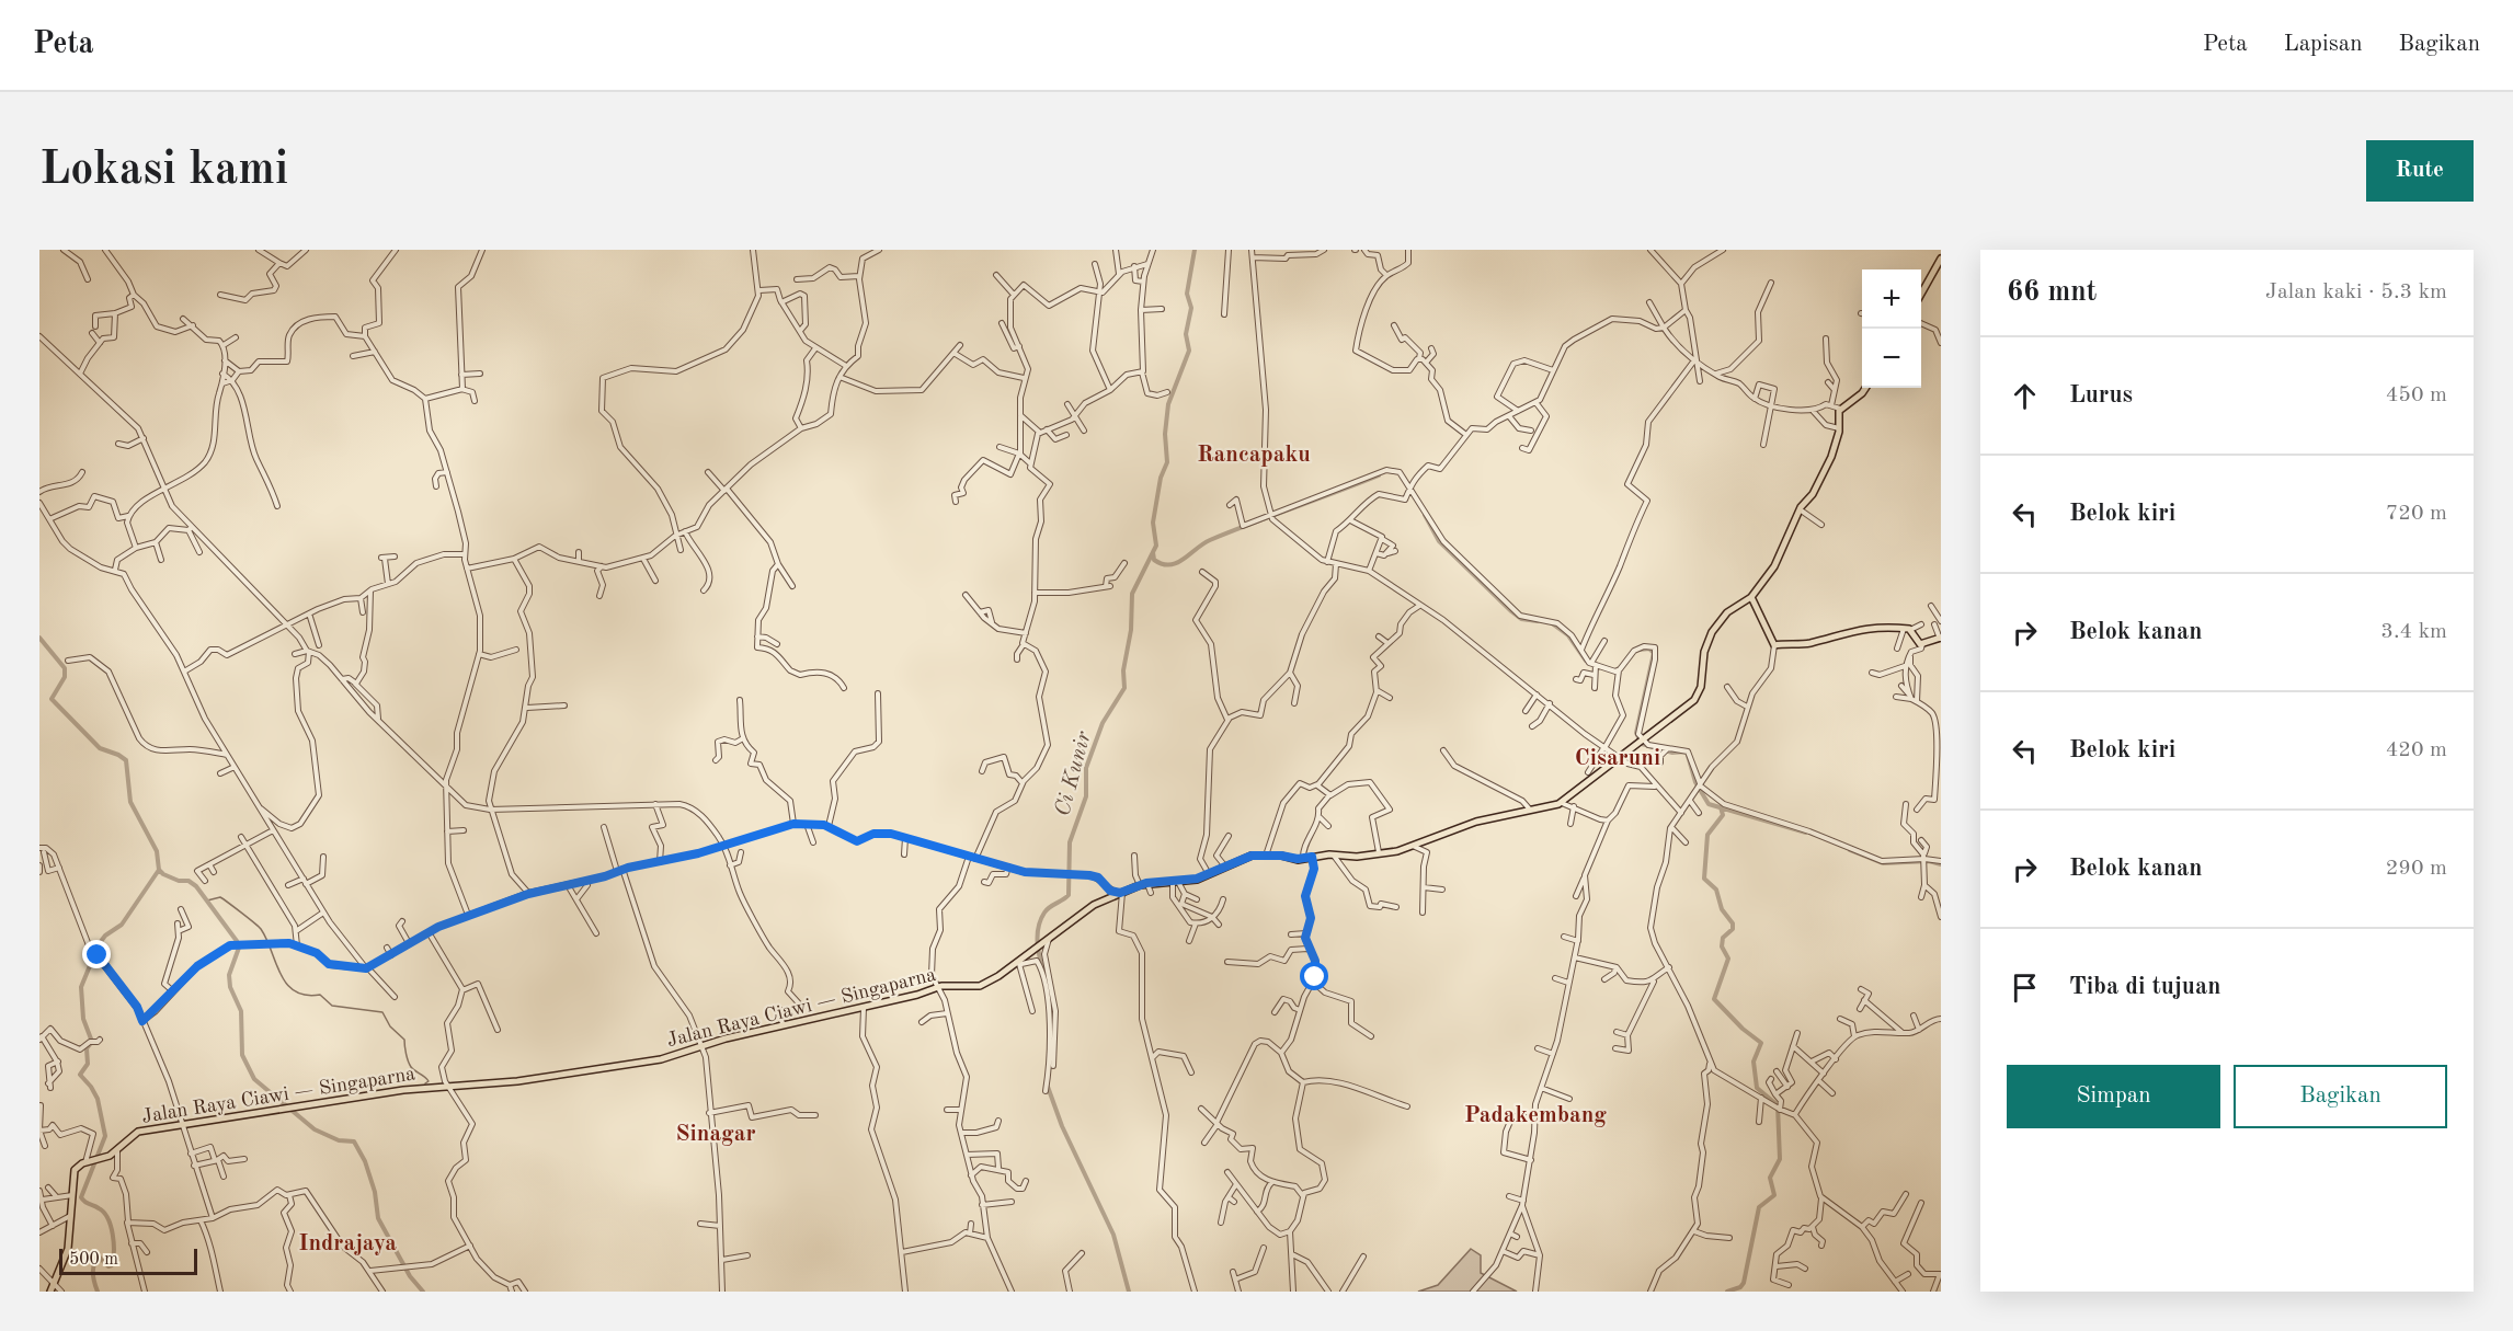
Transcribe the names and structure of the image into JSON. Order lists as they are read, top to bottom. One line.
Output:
{"streets":{"main road":["Jalan Raya Ciawi — Singaparna"]},"districts":["Rancapaku","Cisaruni","Padakembang","Sinagar","Indrajaya"],"water":["Ci Kunir"],"scale_bar":"500 m","page":{"header":"Peta","nav":["Peta","Lapisan","Bagikan"],"buttons":["Rute",["Simpan","Bagikan"]],"title":"Lokasi kami","heading":["66 mnt","Jalan kaki · 5.3 km"],"map_buttons":["+","−"],"list":[["Lurus","450 m"],["Belok kiri","720 m"],["Belok kanan","3.4 km"],["Belok kiri","420 m"],["Belok kanan","290 m"],"Tiba di tujuan"],"scale":"500 m"}}
